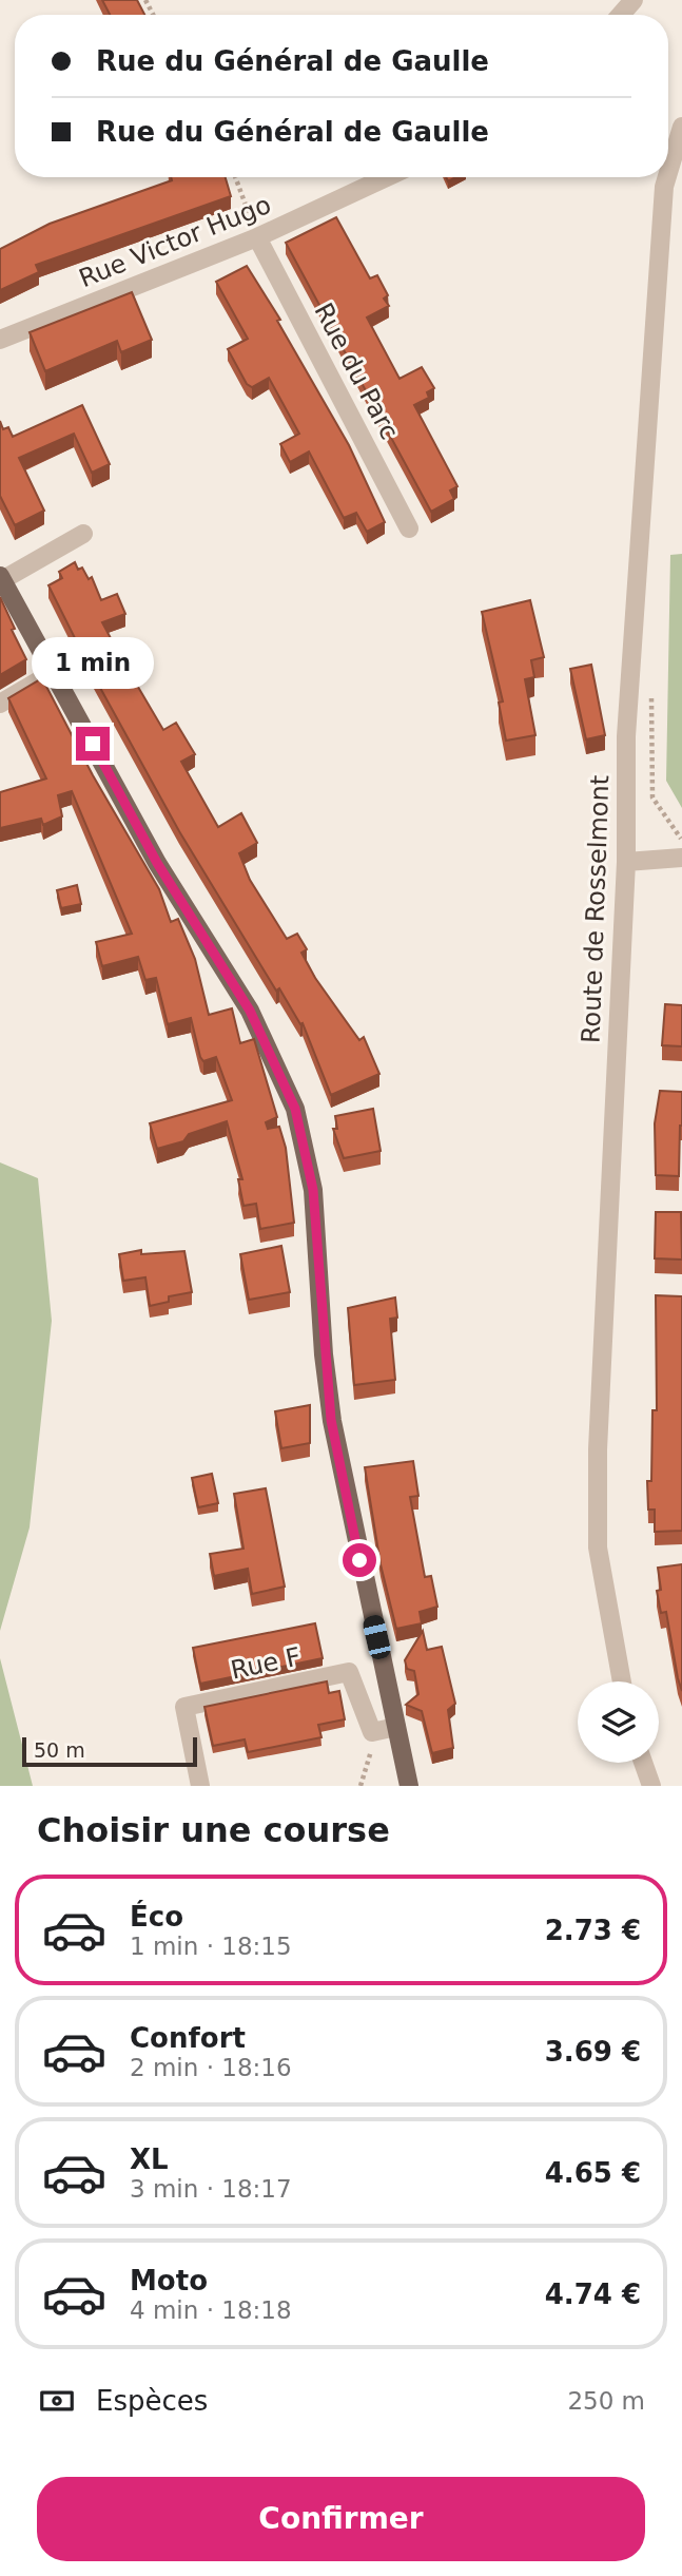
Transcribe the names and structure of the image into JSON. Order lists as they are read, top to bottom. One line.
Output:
{"streets":{"street":["Rue Victor Hugo","Rue du Parc","Route de Rosselmont","Rue F"]},"crossings":[["Rue Victor Hugo","Rue du Parc"]],"scale_bar":"50 m","page":{"banner":["Rue du Général de Gaulle","Rue du Général de Gaulle"],"bubble":"1 min","scale":"50 m","heading":"Choisir une course","list":[{"name":"Éco","note":"1 min · 18:15","value":"2.73 €"},{"name":"Confort","note":"2 min · 18:16","value":"3.69 €"},{"name":"XL","note":"3 min · 18:17","value":"4.65 €"},{"name":"Moto","note":"4 min · 18:18","value":"4.74 €"}],"pay":["Espèces","250 m"],"buttons":"Confirmer"}}
